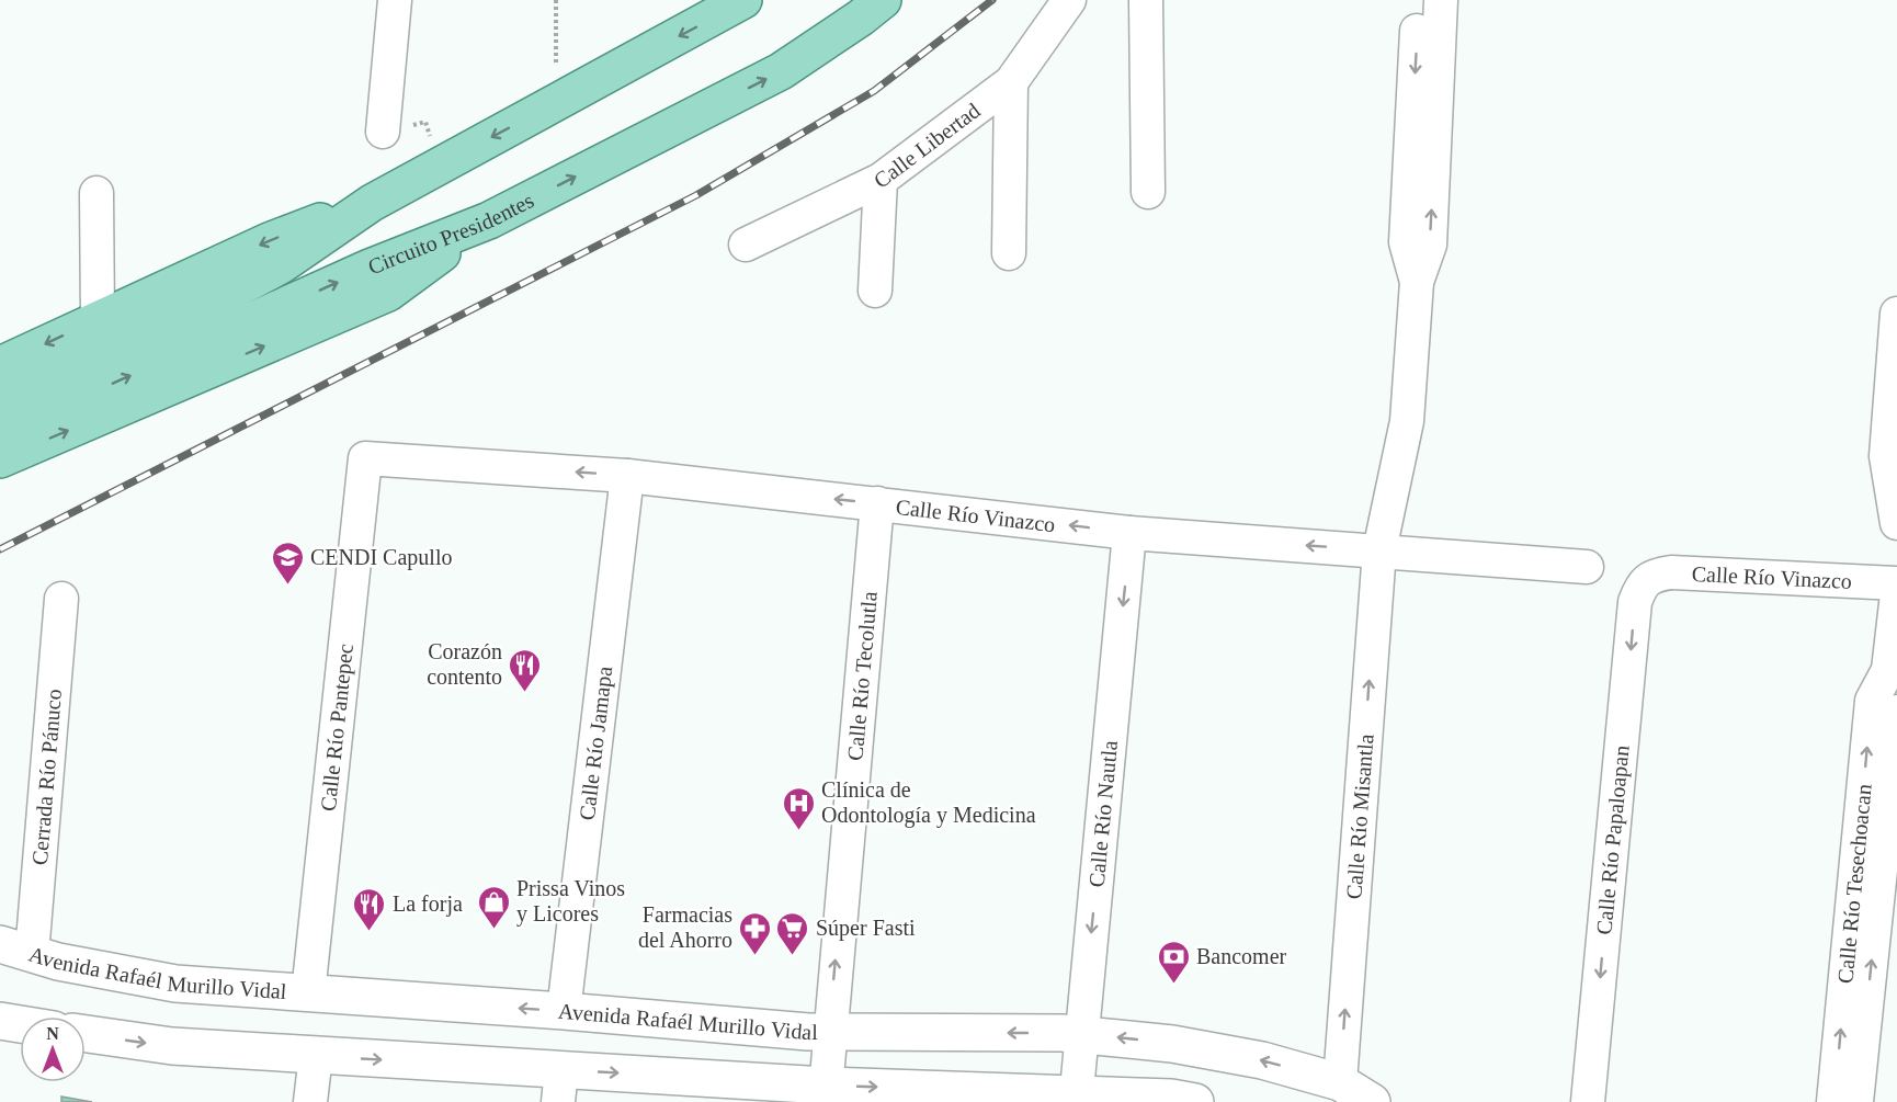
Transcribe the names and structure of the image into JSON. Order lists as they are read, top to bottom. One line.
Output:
{"streets":{"main road":["Circuito Presidentes","Avenida Rafaél Murillo Vidal"],"street":["Calle Libertad","Calle Río Vinazco","Calle Río Tecolutla","Calle Río Pantepec","Calle Río Jamapa","Cerrada Río Pánuco","Calle Río Nautla","Calle Río Misantla","Calle Río Papaloapan","Calle Río Tesechoacan"]},"crossings":[["Calle Río Vinazco","Calle Río Tecolutla"],["Calle Río Vinazco","Calle Río Pantepec"],["Calle Río Vinazco","Calle Río Jamapa"],["Calle Río Vinazco","Calle Río Nautla"],["Calle Río Vinazco","Calle Río Misantla"],["Calle Río Vinazco","Calle Río Papaloapan"],["Calle Río Tecolutla","Avenida Rafaél Murillo Vidal"],["Calle Río Pantepec","Avenida Rafaél Murillo Vidal"],["Calle Río Jamapa","Avenida Rafaél Murillo Vidal"],["Cerrada Río Pánuco","Avenida Rafaél Murillo Vidal"],["Calle Río Nautla","Avenida Rafaél Murillo Vidal"],["Calle Río Misantla","Avenida Rafaél Murillo Vidal"]],"one_way":["Calle Río Vinazco","Calle Río Tecolutla","Calle Río Nautla","Calle Río Misantla","Calle Río Papaloapan","Calle Río Tesechoacan"],"places":{"school or university":["CENDI Capullo"],"restaurant":["Corazón contento","La forja"],"hospital":["Clínica de Odontología y Medicina"],"shop":["Prissa Vinos y Licores"],"pharmacy":["Farmacias del Ahorro"],"supermarket":["Súper Fasti"],"bank":["Bancomer"]},"north":"top"}
